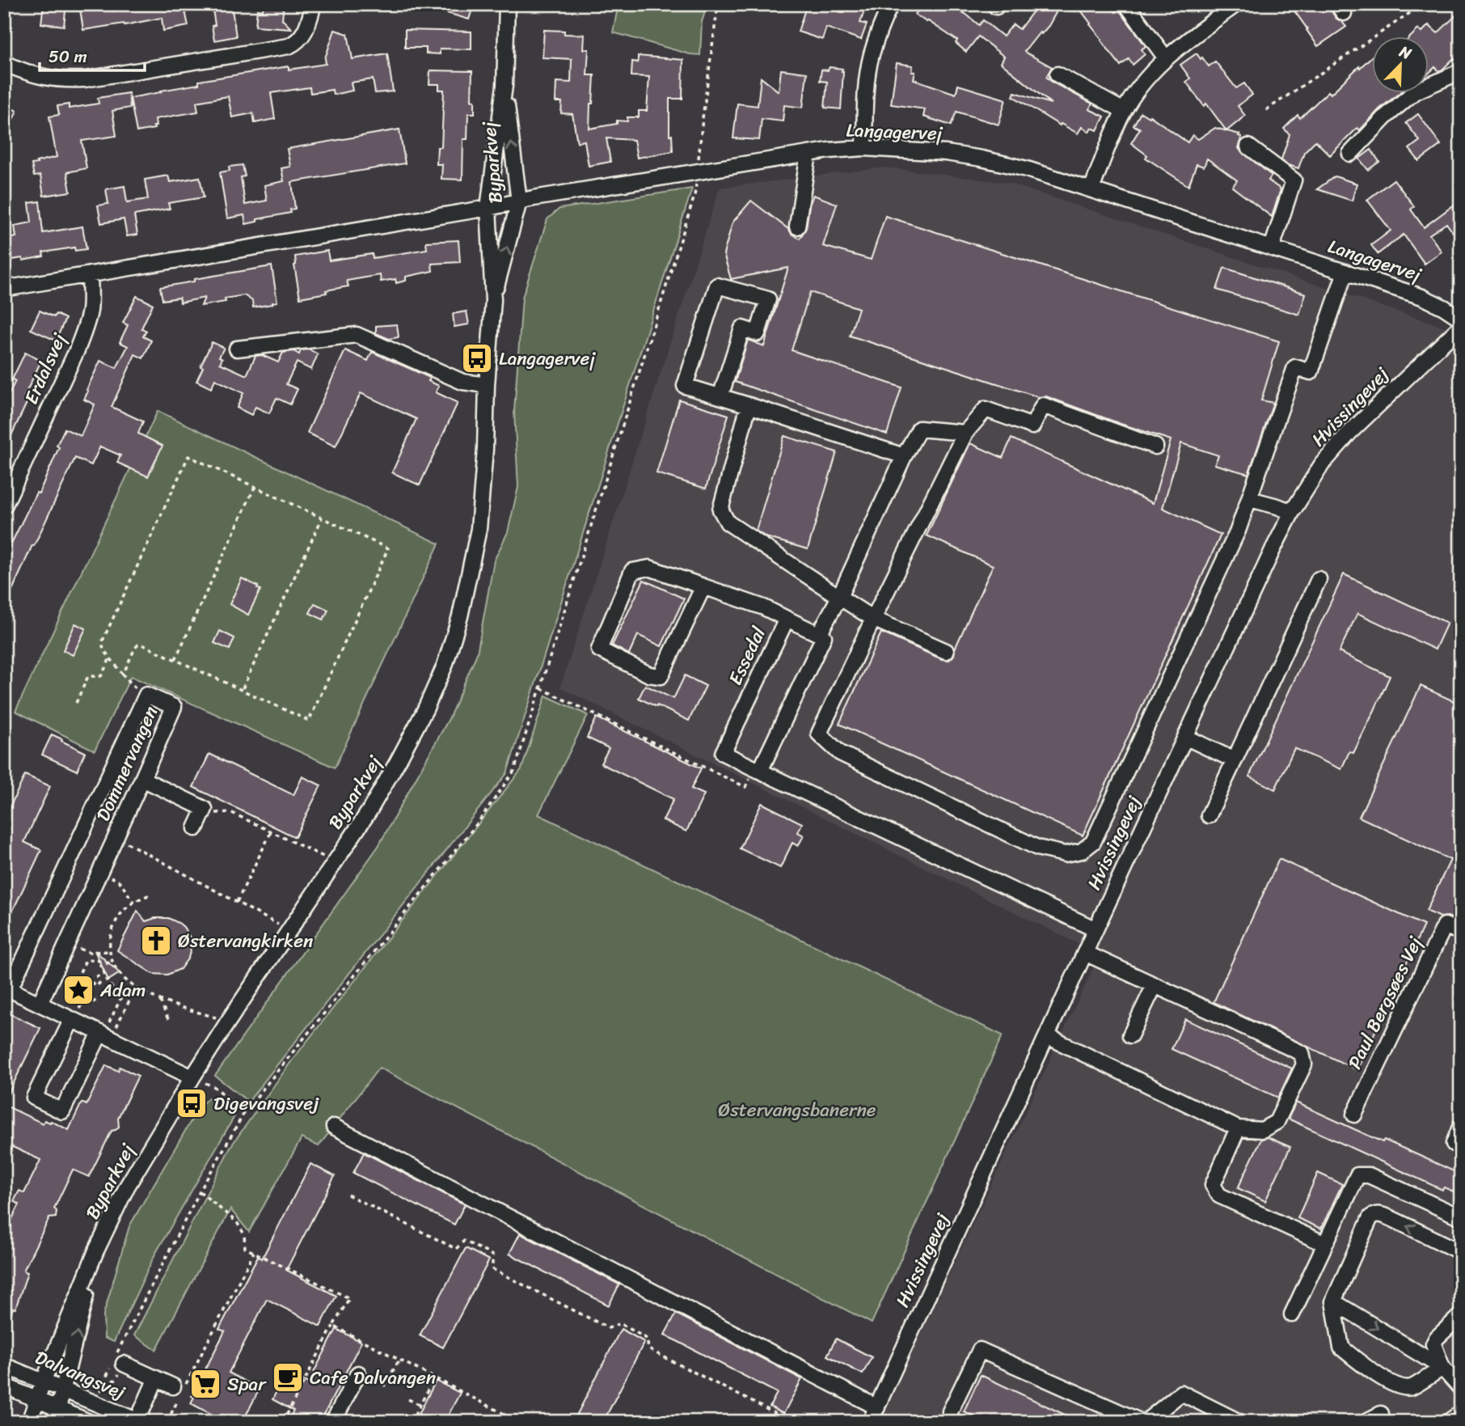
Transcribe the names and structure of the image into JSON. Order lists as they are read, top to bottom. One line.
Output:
{"streets":{"street":["Langagervej","Byparkvej","Erdalsvej","Hvissingevej","Essedal","Dommervangen","Paul Bergsøes Vej","Dalvangsvej"]},"crossings":[["Langagervej","Byparkvej"],["Langagervej","Erdalsvej"],["Byparkvej","Dalvangsvej"],["Hvissingevej","Essedal"]],"parks":["Østervangsbanerne"],"places":{"bus stop":["Langagervej","Digevangsvej"],"church":["Østervangkirken"],"place":["Adam"],"cafe":["Cafe Dalvangen"],"supermarket":["Spar"]},"scale_bar":"50 m","north":"top right"}
